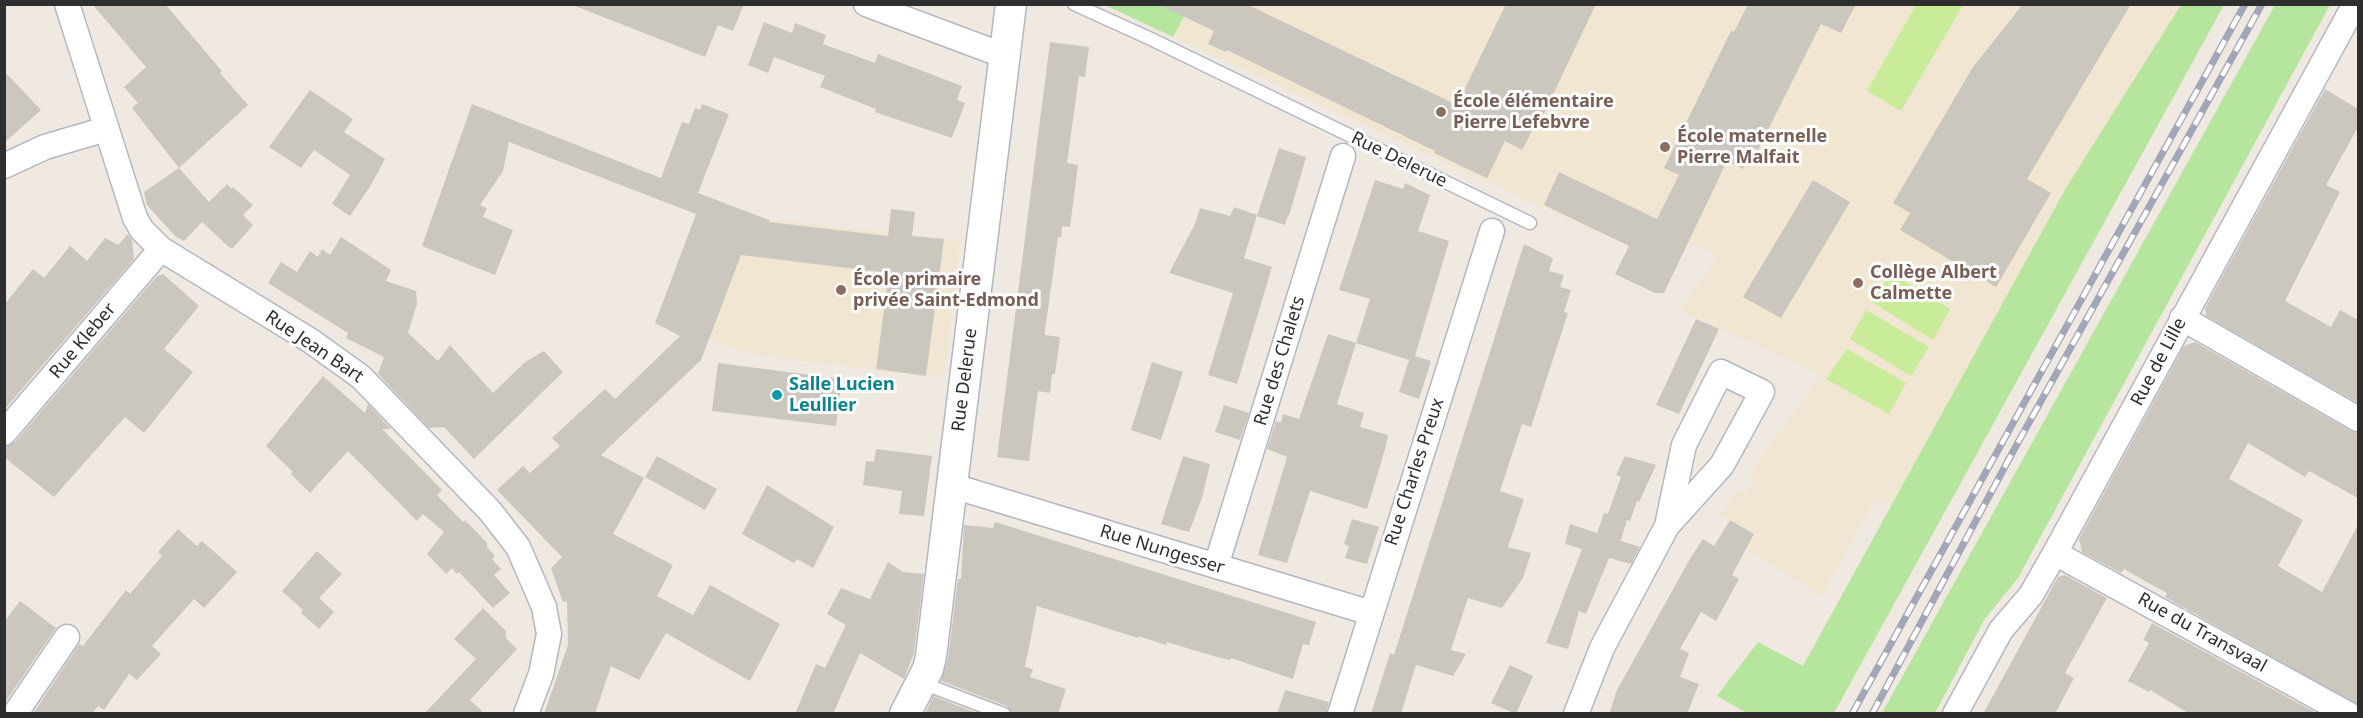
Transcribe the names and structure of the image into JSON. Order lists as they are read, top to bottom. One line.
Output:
{"streets":{"street":["Rue Delerue","Rue Kleber","Rue Jean Bart","Rue des Chalets","Rue de Lille","Rue Charles Preux","Rue Nungesser","Rue du Transvaal"]},"crossings":[["Rue Delerue","Rue Nungesser"],["Rue Kleber","Rue Jean Bart"],["Rue des Chalets","Rue Nungesser"],["Rue de Lille","Rue du Transvaal"],["Rue Charles Preux","Rue Nungesser"]],"places":["École élémentaire Pierre Lefebvre","École maternelle Pierre Malfait","Collège Albert Calmette","École primaire privée Saint-Edmond","Salle Lucien Leullier"]}
